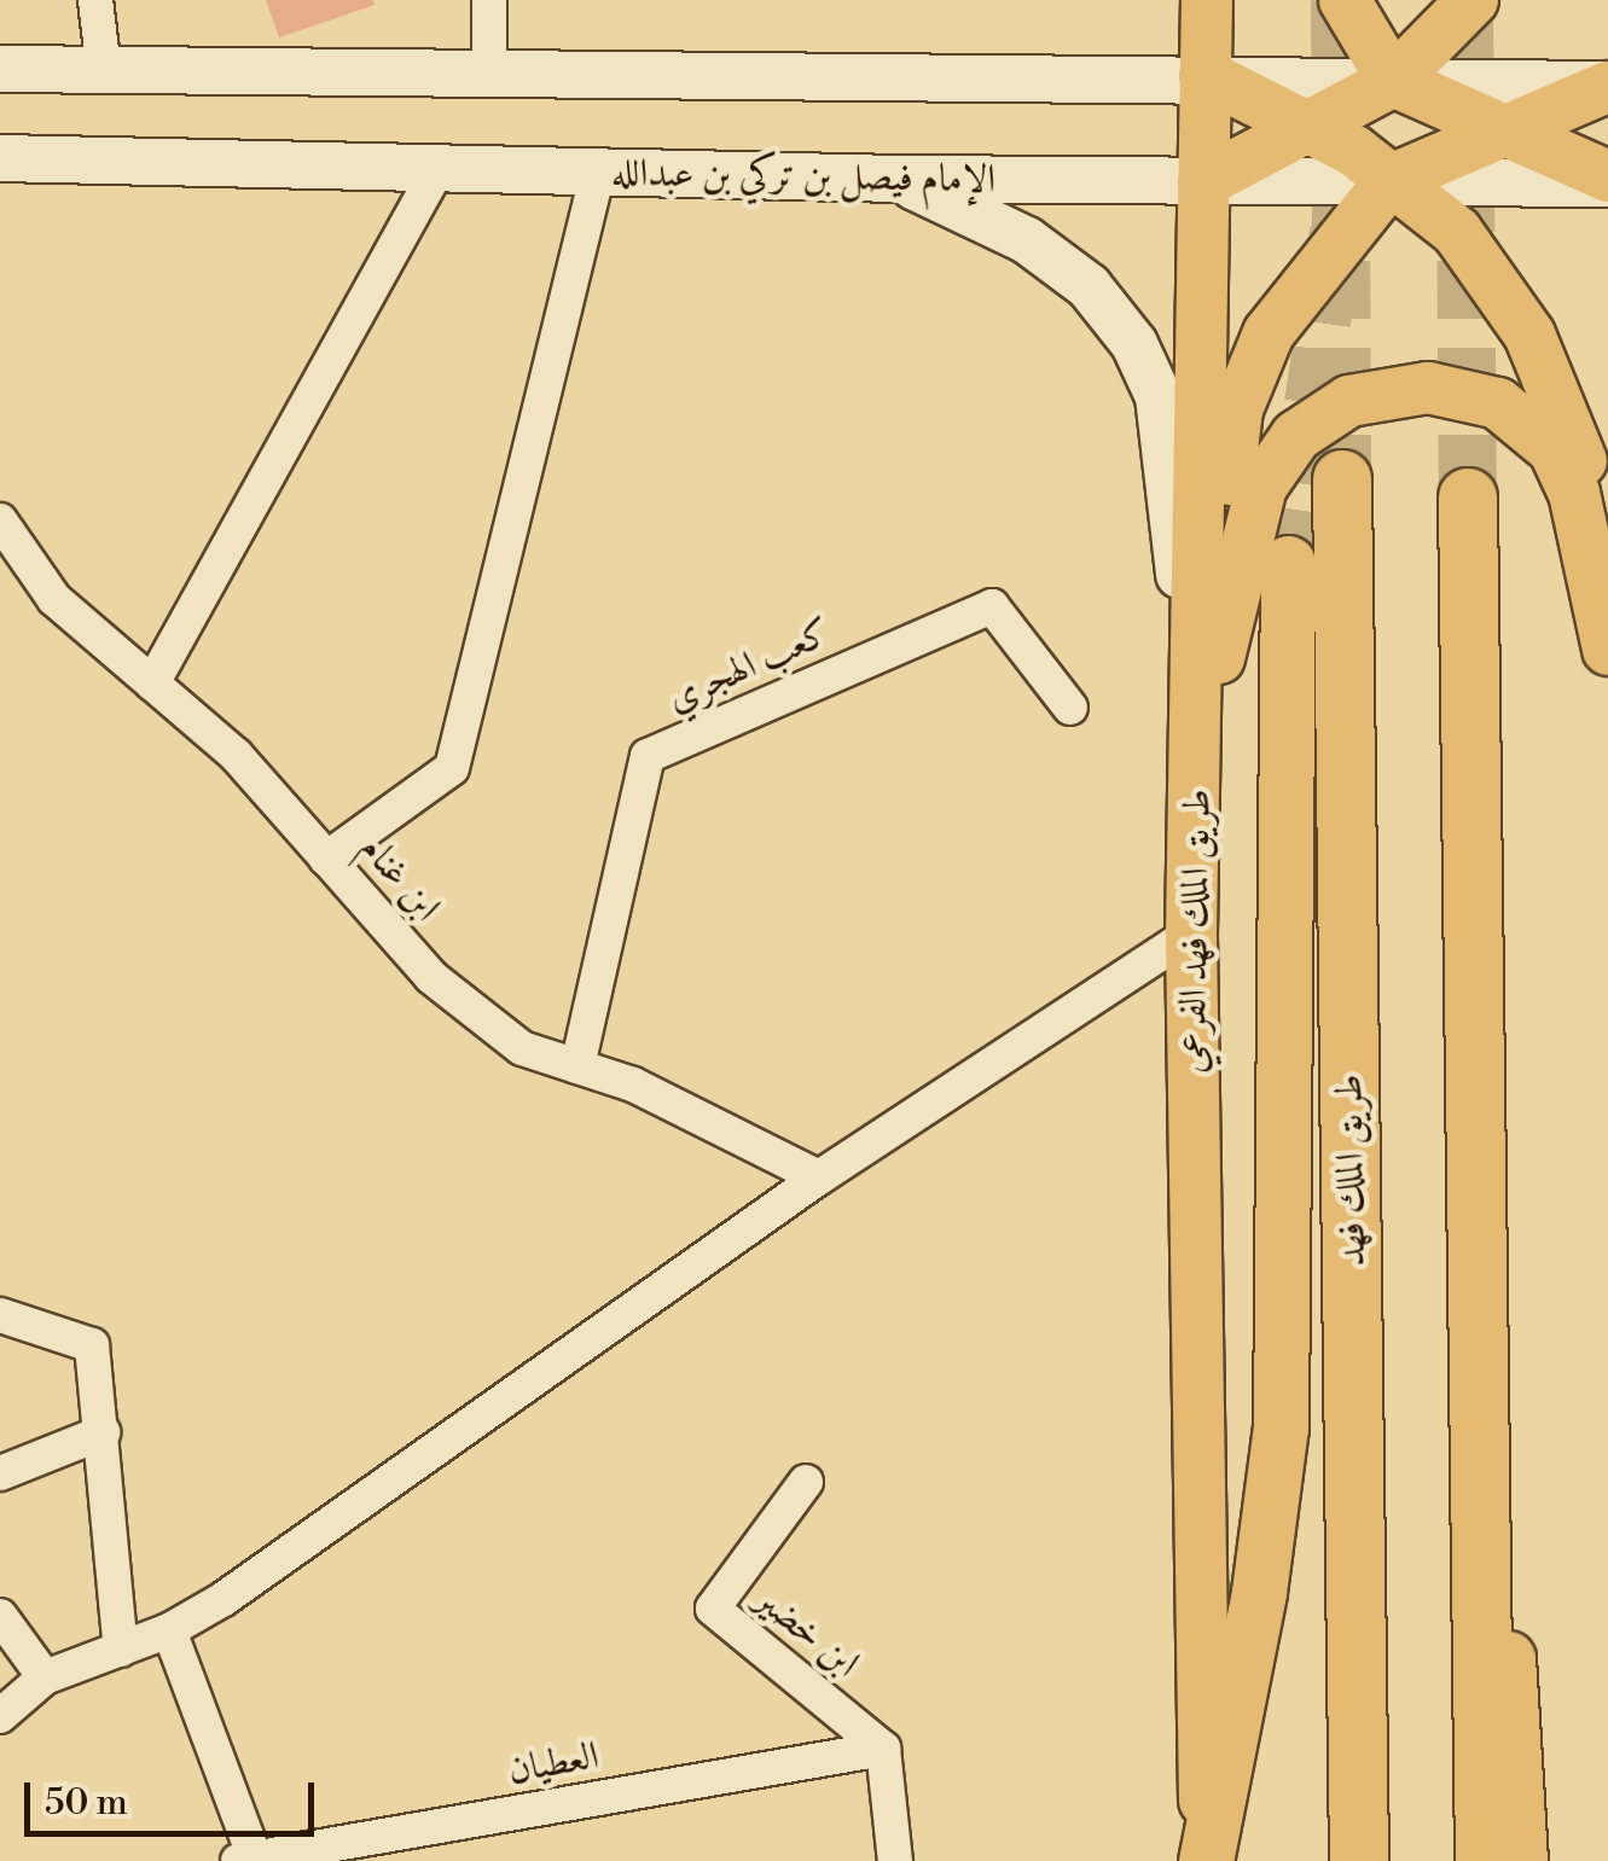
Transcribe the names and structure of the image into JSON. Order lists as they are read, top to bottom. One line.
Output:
{"streets":{"highway":["طريق الملك فهد"],"main road":["الإمام فيصل بن تركي بن عبدالله","طريق الملك فهد الفرعي"],"street":["كعب الهجري","ابن غنام","ابن خضير","العطيان"]},"crossings":[["الإمام فيصل بن تركي بن عبدالله","طريق الملك فهد الفرعي"],["كعب الهجري","ابن غنام"],["ابن خضير","العطيان"]],"scale_bar":"50 m"}
